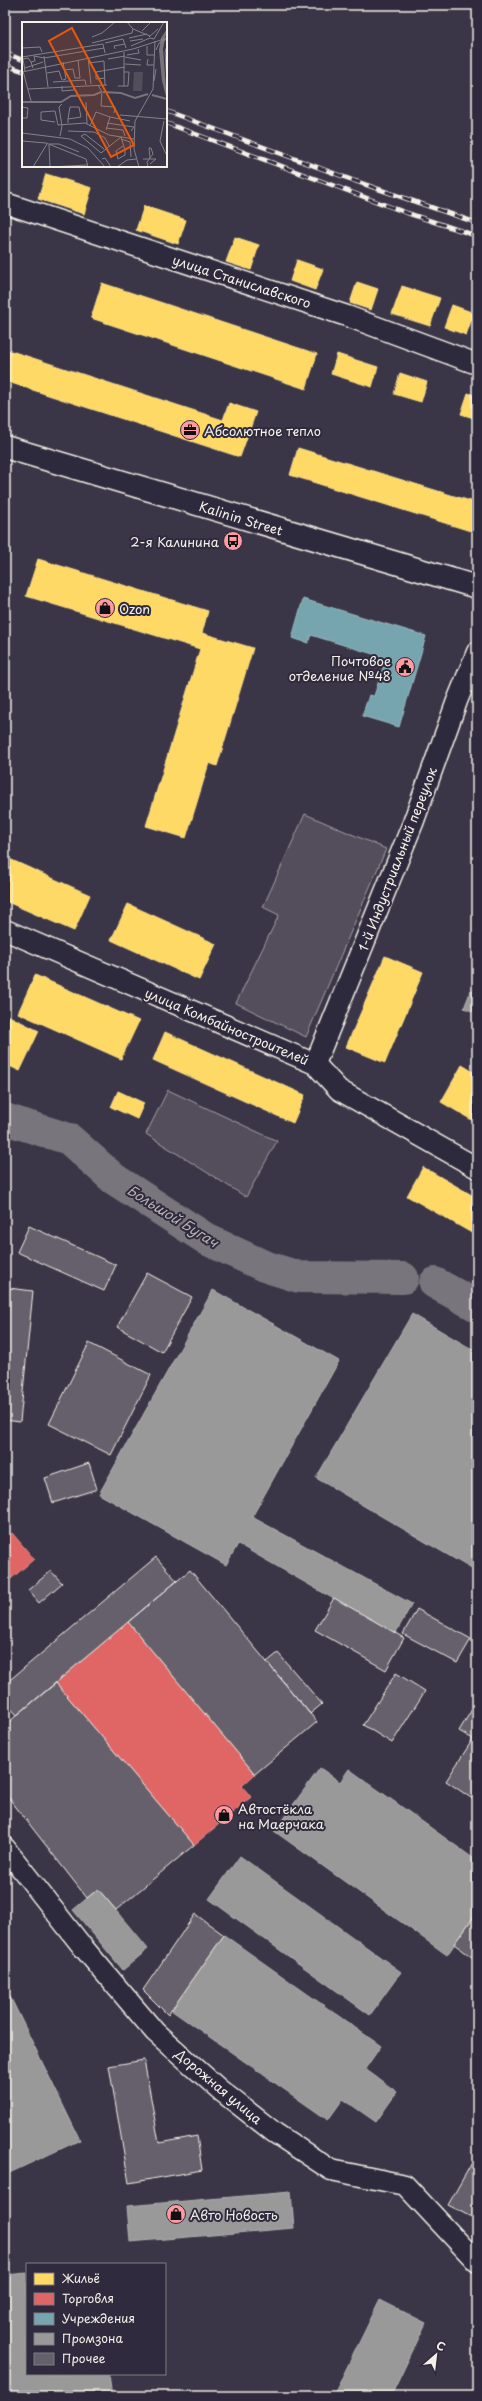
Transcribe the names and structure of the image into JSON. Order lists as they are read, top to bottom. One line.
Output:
{"streets":{"main road":["Kalinin Street"],"street":["улица Станиславского","1-й Индустриальный переулок","улица Комбайностроителей","Дорожная улица"]},"crossings":[["1-й Индустриальный переулок","улица Комбайностроителей"]],"water":["Большой Бугач"],"places":{"office":["Абсолютное тепло"],"bus stop":["2-я Калинина"],"shop":["Ozon","Автостёкла на Маерчака","Авто Новость"],"public building":["Почтовое отделение №48"]},"legend":["Жильё","Торговля","Учреждения","Промзона","Прочее"],"north":"top right"}
